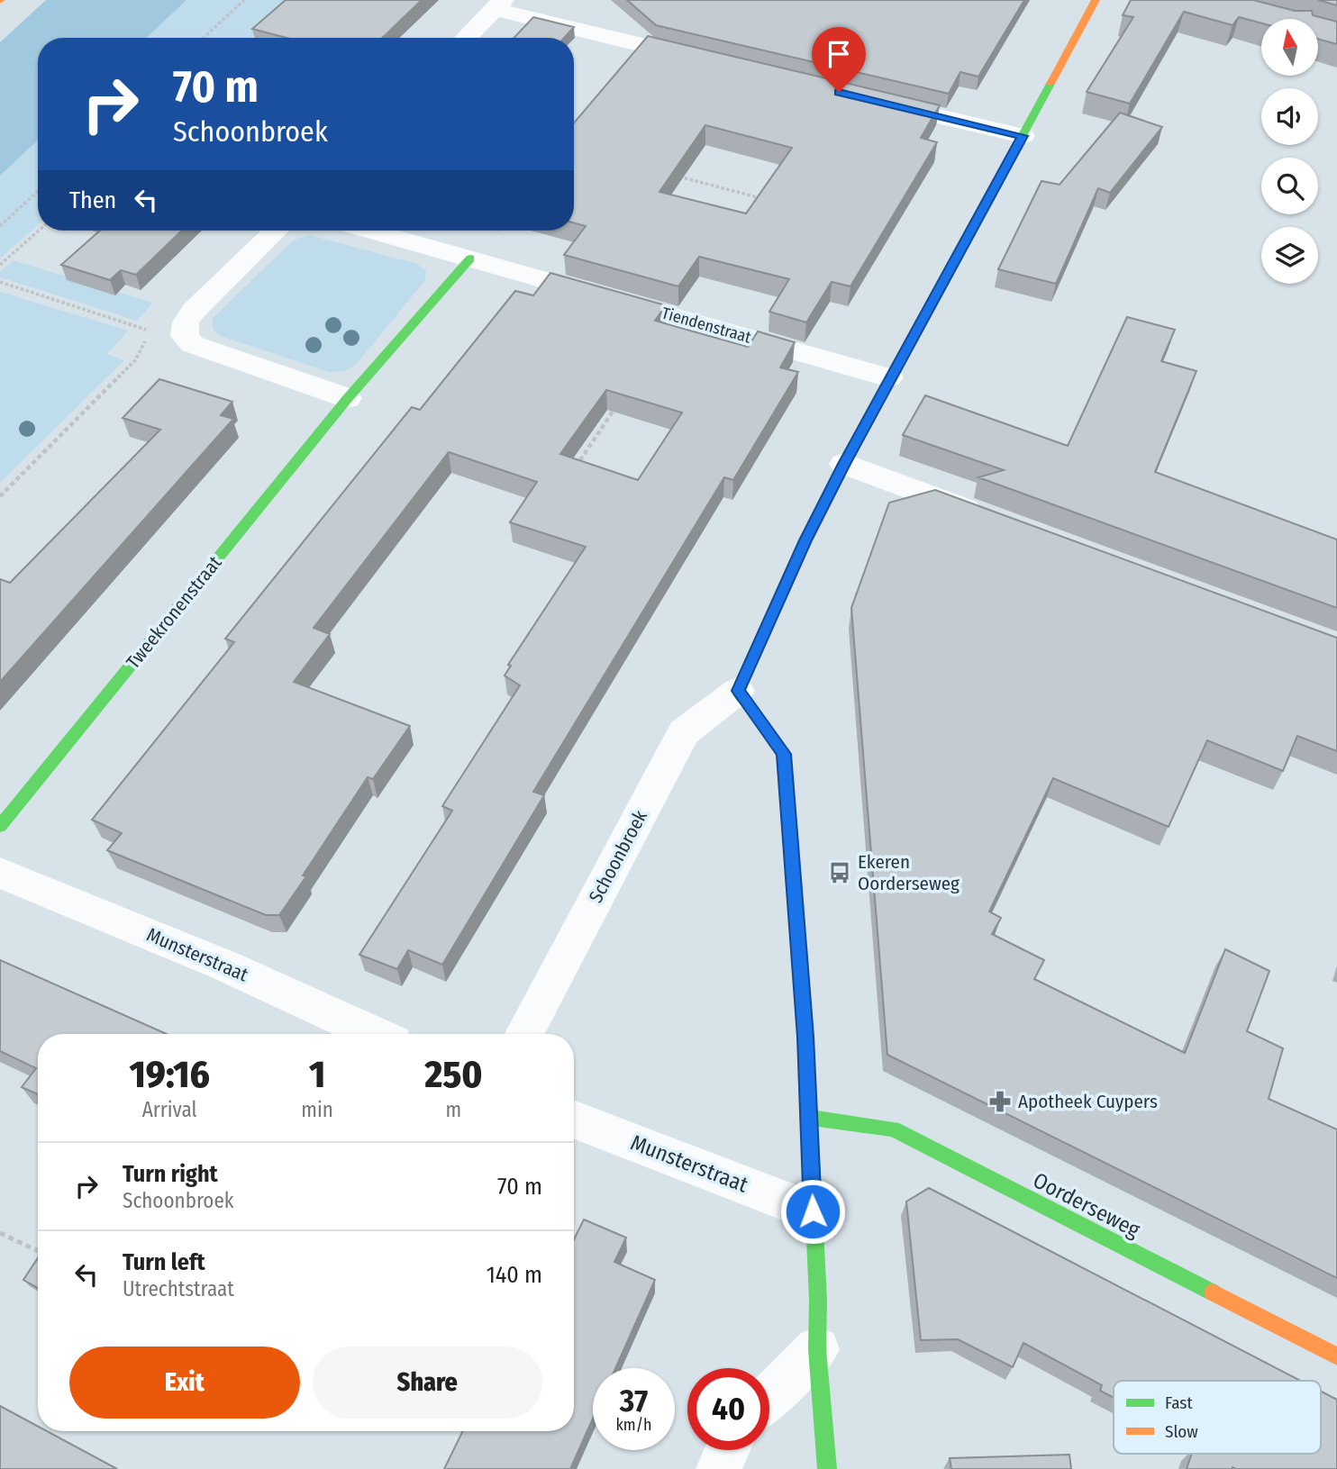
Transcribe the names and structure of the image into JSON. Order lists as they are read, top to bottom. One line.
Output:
{"streets":{"street":["Tiendenstraat","Tweekronenstraat","Schoonbroek","Munsterstraat","Oorderseweg"]},"crossings":[["Tiendenstraat","Tweekronenstraat"],["Tiendenstraat","Schoonbroek"]],"places":{"bus stop":["Ekeren Oorderseweg"],"pharmacy":["Apotheek Cuypers"]},"legend":["Fast","Slow"],"north":"top","page":{"turn":["70 m","Schoonbroek"],"then":"Then","eta":["19:16","Arrival","1","min","250","m"],"list":[{"name":"Turn right","note":"Schoonbroek","value":"70 m"},{"name":"Turn left","note":"Utrechtstraat","value":"140 m"}],"buttons":["Exit","Share"],"speed":"37 km/h","limit":"40"}}
